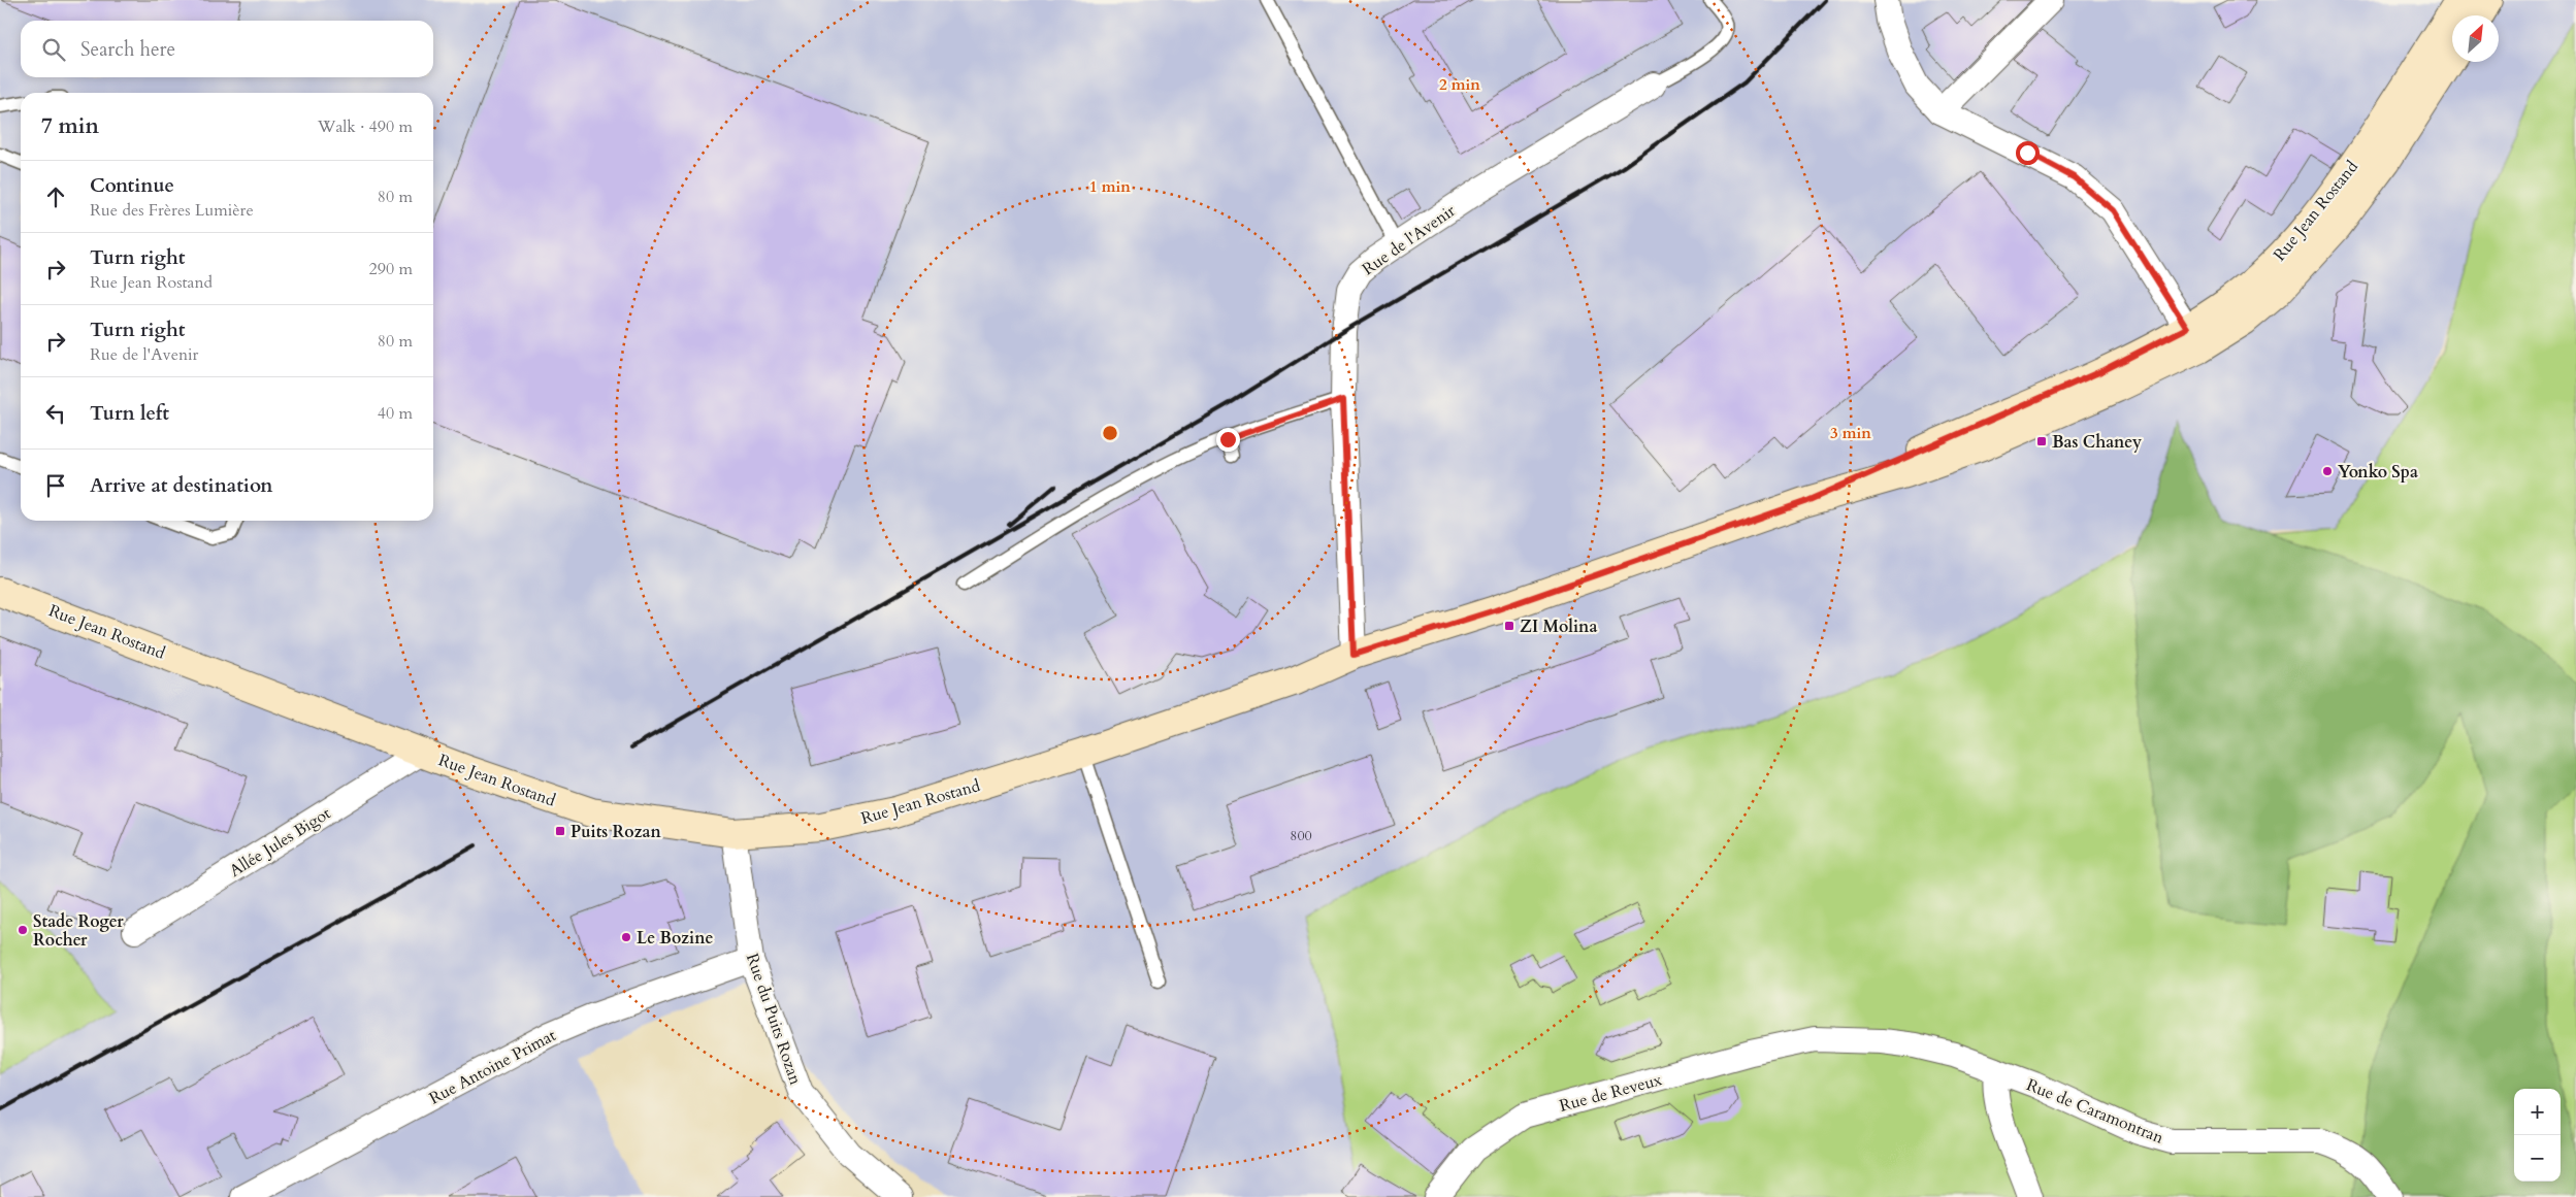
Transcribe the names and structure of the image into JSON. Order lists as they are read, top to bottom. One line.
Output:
{"streets":{"main road":["Rue Jean Rostand"],"street":["Rue de l'Avenir","Allée Jules Bigot","Rue du Puits Rozan","Rue Antoine Primat","Rue de Reveux","Rue de Caramontran"]},"crossings":[["Rue Jean Rostand","Rue de l'Avenir"],["Rue Jean Rostand","Allée Jules Bigot"],["Rue Jean Rostand","Rue du Puits Rozan"],["Rue du Puits Rozan","Rue Antoine Primat"],["Rue de Reveux","Rue de Caramontran"]],"places":{"transit":["Bas Chaney","ZI Molina","Puits Rozan"],"other":["Yonko Spa","Stade Roger Rocher","Le Bozine"]},"house_numbers":["800"],"north":"top right","page":{"search":"Search here","heading":["7 min","Walk · 490 m"],"list":[["Continue","Rue des Frères Lumière","80 m"],["Turn right","Rue Jean Rostand","290 m"],["Turn right","Rue de l'Avenir","80 m"],["Turn left","40 m"],"Arrive at destination"],"map_buttons":["+","−"]},"rings":["2 min","1 min","3 min"]}
